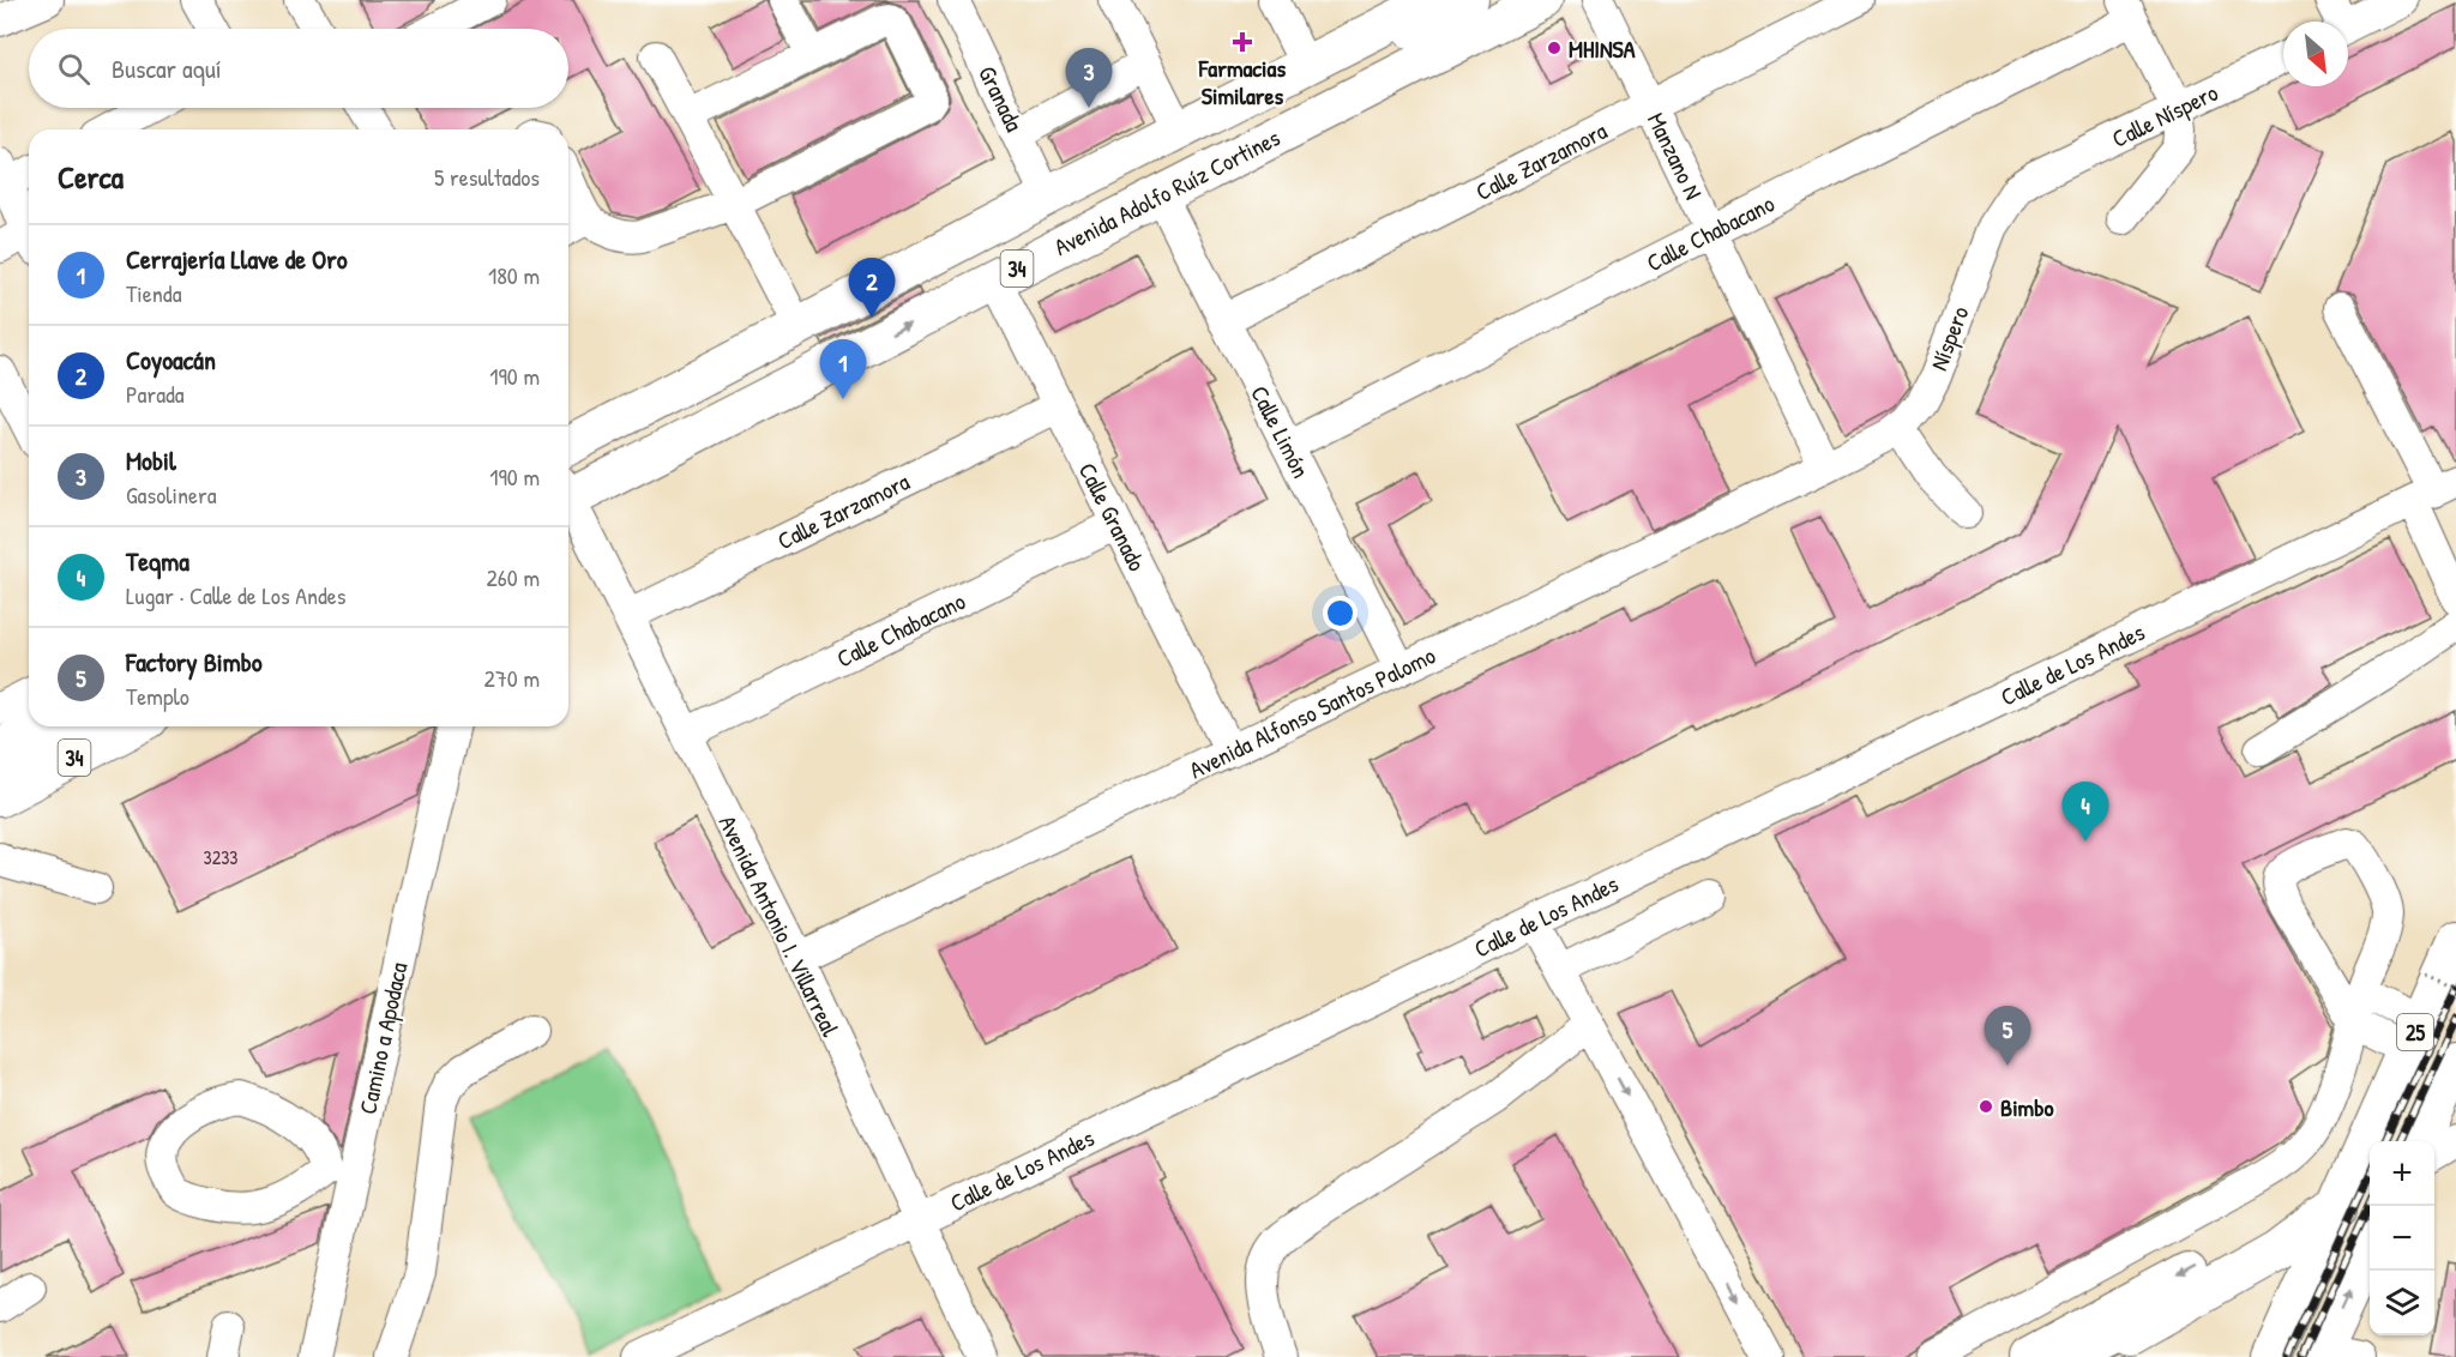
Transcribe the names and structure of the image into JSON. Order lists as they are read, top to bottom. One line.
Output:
{"streets":{"main road":["Avenida Adolfo Ruíz Cortines","34","25"],"street":["Granada","Calle Níspero","Manzano N","Calle Zarzamora","Calle Chabacano","Níspero","Calle Limón","Calle Granado","Calle de Los Andes","Avenida Alfonso Santos Palomo","Avenida Antonio I. Villarreal","Camino a Apodaca"]},"crossings":[["Granada","Avenida Adolfo Ruíz Cortines"],["Calle Níspero","Níspero"],["Manzano N","Calle Zarzamora"],["Manzano N","Calle Chabacano"],["Manzano N","Níspero"],["Manzano N","Avenida Alfonso Santos Palomo"],["Calle Zarzamora","Calle Limón"],["Calle Zarzamora","Calle Granado"],["Calle Zarzamora","Avenida Antonio I. Villarreal"],["Avenida Adolfo Ruíz Cortines","Calle Limón"],["Avenida Adolfo Ruíz Cortines","Calle Granado"],["Calle Chabacano","Calle Limón"],["Calle Chabacano","Calle Granado"],["Calle Chabacano","Avenida Antonio I. Villarreal"],["Níspero","Avenida Alfonso Santos Palomo"],["Calle Limón","Avenida Alfonso Santos Palomo"],["Calle Granado","Avenida Alfonso Santos Palomo"],["Calle de Los Andes","Avenida Antonio I. Villarreal"],["Avenida Alfonso Santos Palomo","Avenida Antonio I. Villarreal"]],"places":{"health":["Farmacias Similares"],"other":["MHINSA","Bimbo"]},"house_numbers":["3233"],"north":"bottom right","page":{"search":"Buscar aquí","pins":["3","2","1","4","5"],"heading":["Cerca","5 resultados"],"list":[{"mark":"1","name":"Cerrajería Llave de Oro","note":"Tienda","value":"180 m"},{"mark":"2","name":"Coyoacán","note":"Parada","value":"190 m"},{"mark":"3","name":"Mobil","note":"Gasolinera","value":"190 m"},{"mark":"4","name":"Teqma","note":"Lugar · Calle de Los Andes","value":"260 m"},{"mark":"5","name":"Factory Bimbo","note":"Templo","value":"270 m"}],"map_buttons":["+","−"]}}
